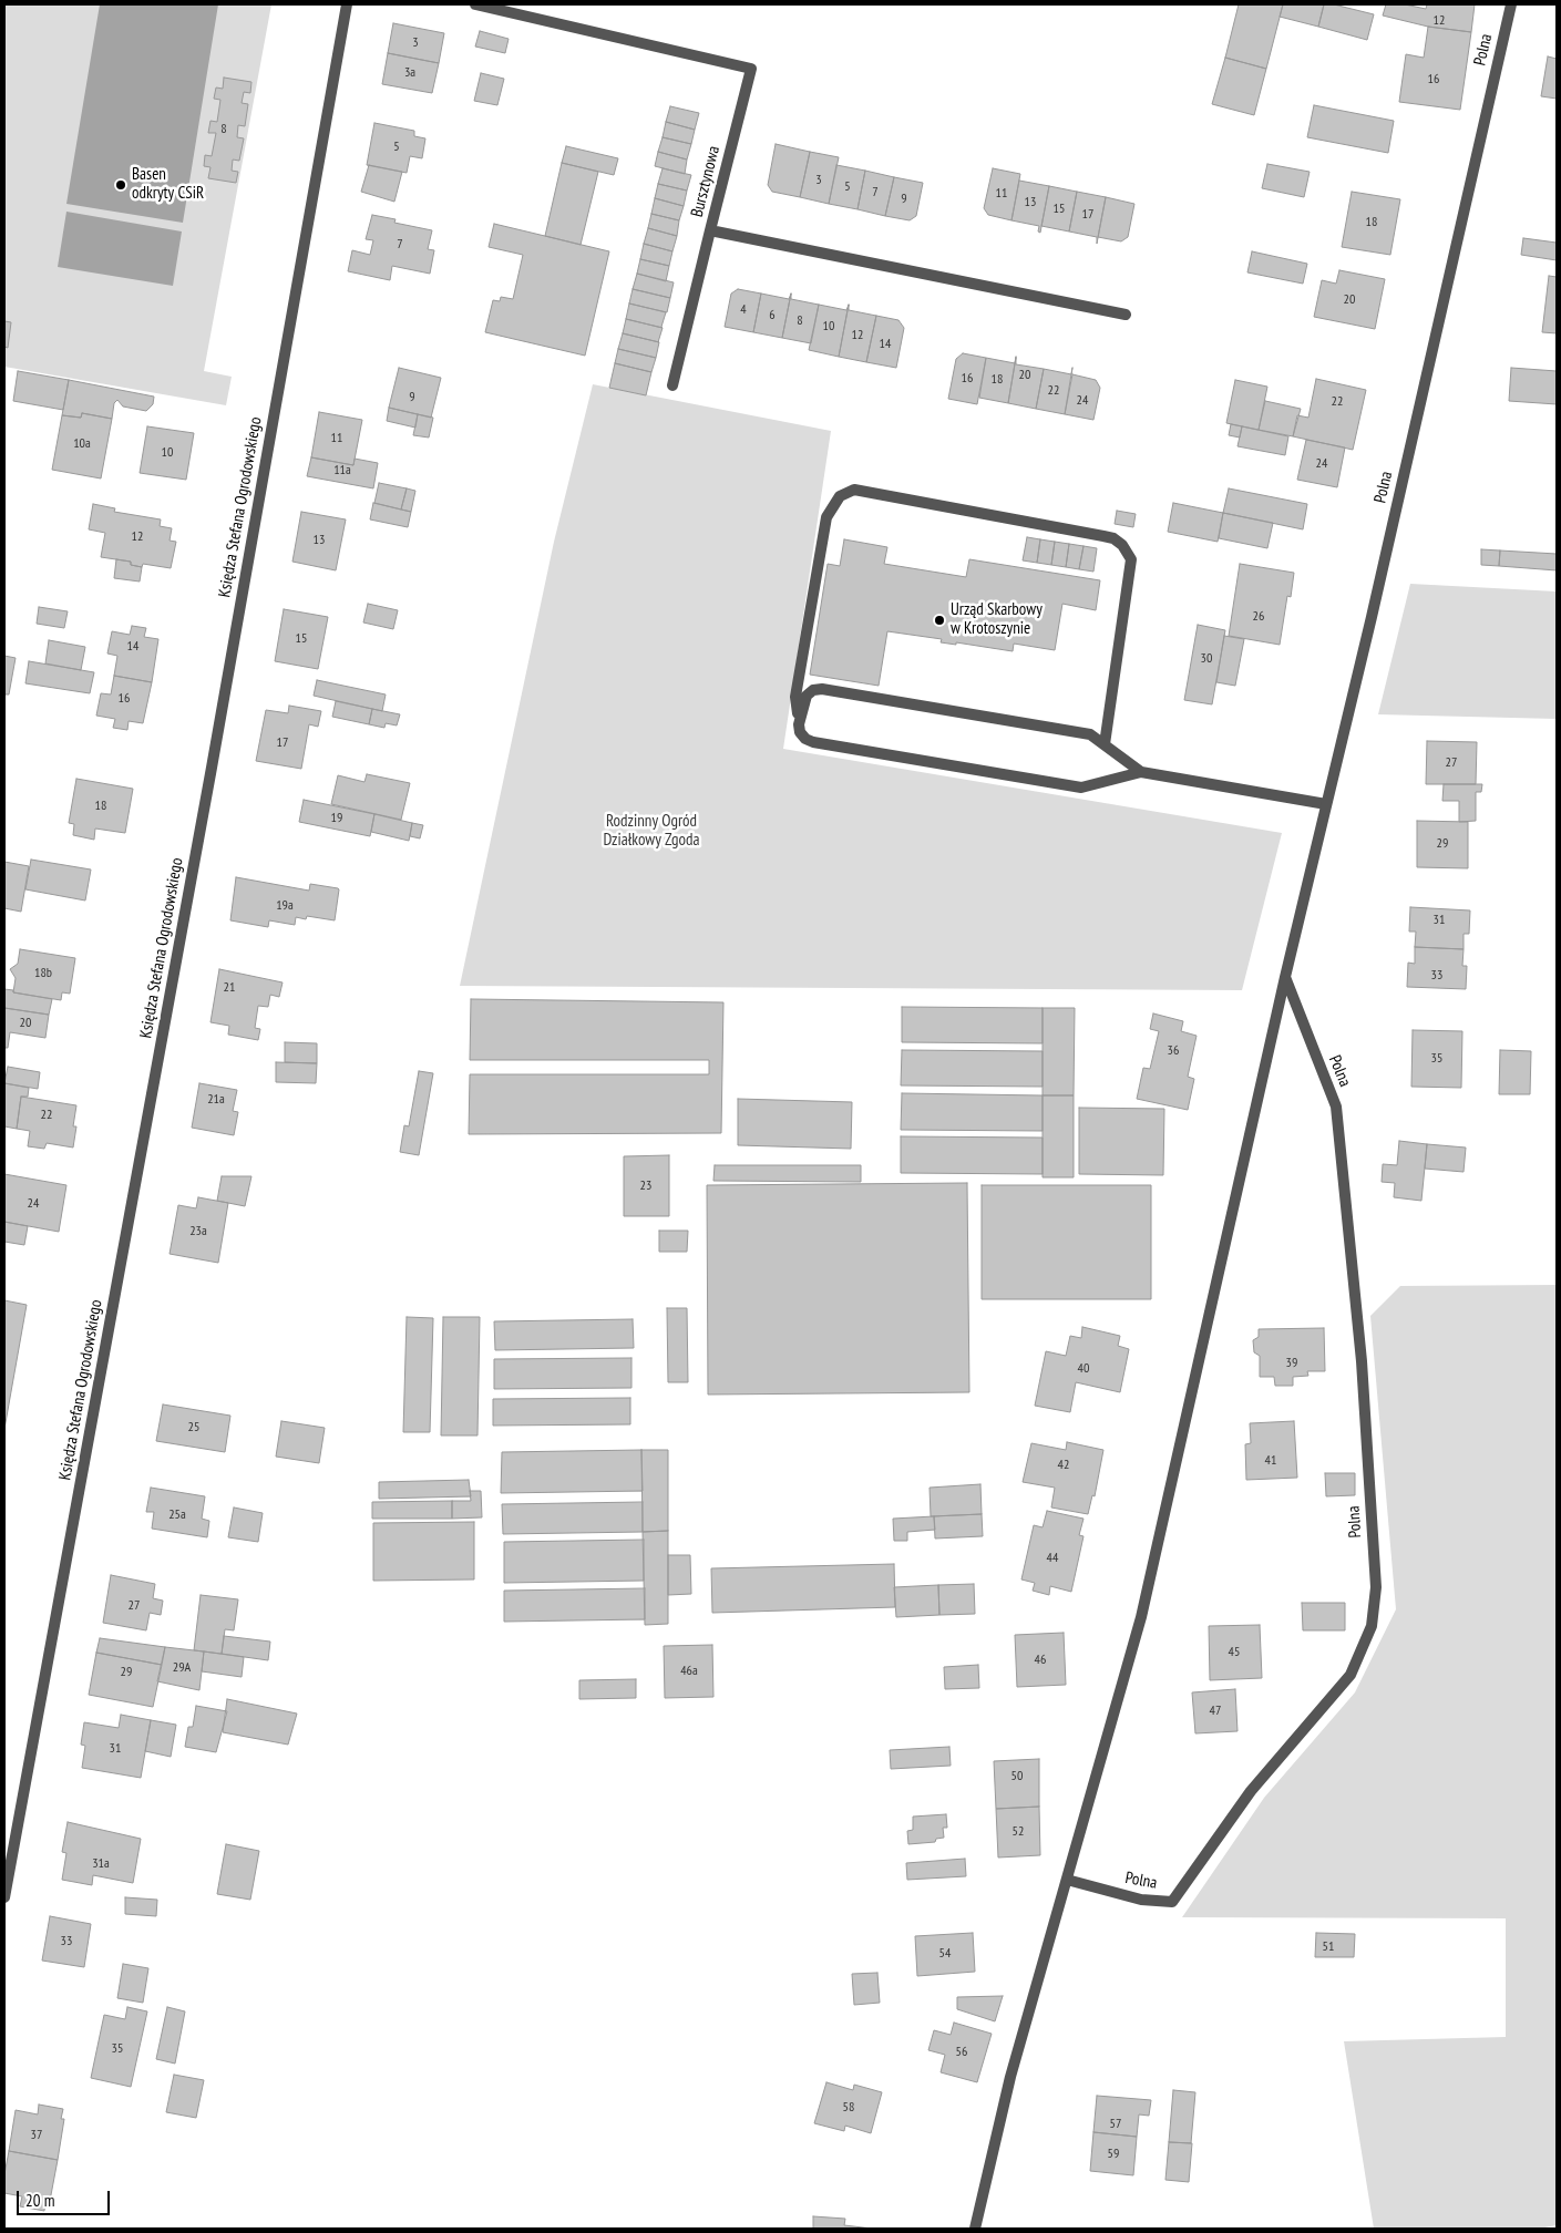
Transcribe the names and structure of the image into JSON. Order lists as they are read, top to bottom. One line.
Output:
{"streets":{"street":["Polna","Bursztynowa","Księdza Stefana Ogrodowskiego"]},"parks":["Rodzinny Ogród Działkowy Zgoda"],"places":["Basen odkryty CSiR","Urząd Skarbowy w Krotoszynie"],"house_numbers":["12","3","3a","16","8","5","3","5","7","11","9","13","15","17","18","7","20","4","6","8","10","12","14","20","16","18","22","9","24","22","11","10a","10","24","11a","12","13","26","15","14","30","16","17","27","18","19","29","19a","31","18b","33","21","20","36","35","21a","22","23","24","23a","39","40","25","41","42","25a","44","27","45","46","29A","46a","29","47","31","50","52","31a","33","51","54","35","56","58","57","37","59"],"scale_bar":"20 m"}
